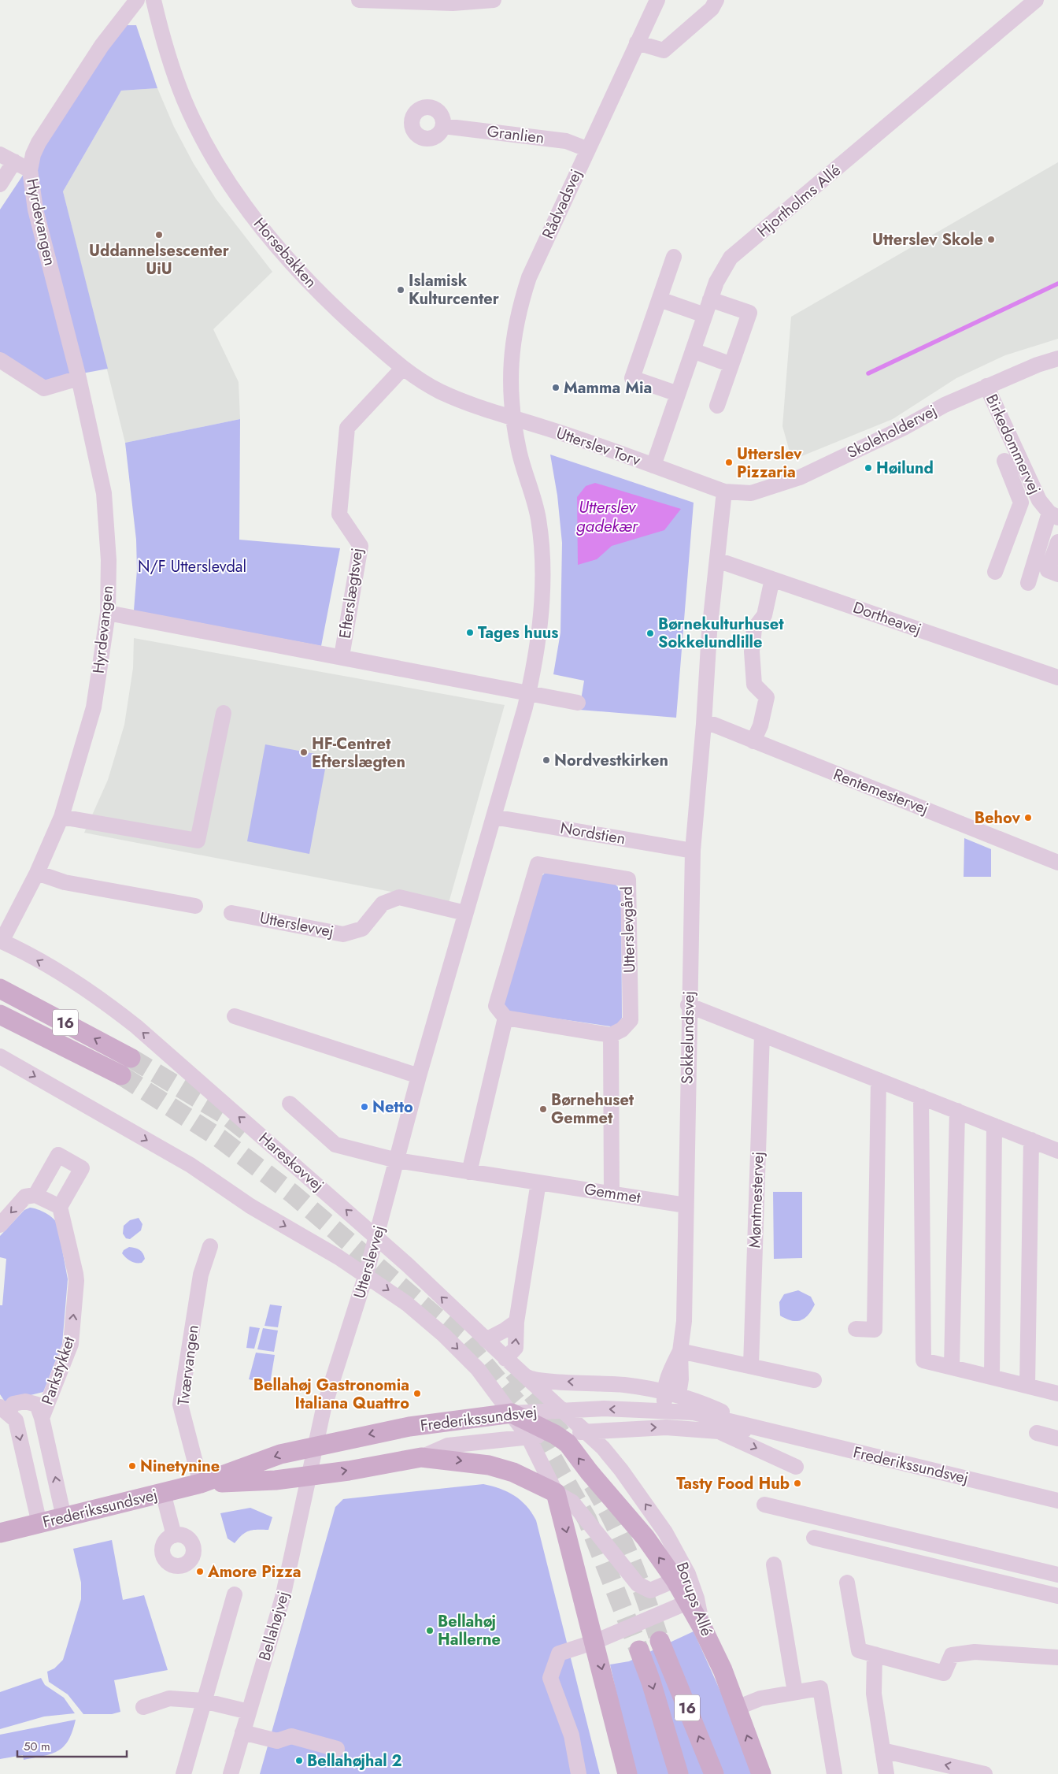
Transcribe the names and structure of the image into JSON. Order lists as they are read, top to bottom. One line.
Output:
{"streets":{"main road":["16","Frederikssundsvej","Borups Allé"],"street":["Granlien","Hjortholms Allé","Rådvadsvej","Hyrdevangen","Horsebakken","Skoleholdervej","Birkedommervej","Utterslev Torv","Efterslægtsvej","Dortheavej","Rentemestervej","Nordstien","Utterslevvej","Utterslevgård","Sokkelundsvej","Hareskovvej","Gemmet","Møntmestervej","Tværvangen","Parkstykket","Bellahøjvej"]},"crossings":[["Granlien","Rådvadsvej"],["Hjortholms Allé","Utterslev Torv"],["Rådvadsvej","Horsebakken"],["Rådvadsvej","Utterslev Torv"],["Hyrdevangen","Efterslægtsvej"],["Hyrdevangen","Hareskovvej"],["Horsebakken","Utterslev Torv"],["Horsebakken","Efterslægtsvej"],["Skoleholdervej","Birkedommervej"],["Skoleholdervej","Utterslev Torv"],["Efterslægtsvej","Utterslevvej"],["Rentemestervej","Sokkelundsvej"],["Nordstien","Utterslevvej"],["Nordstien","Sokkelundsvej"],["Utterslevvej","Hareskovvej"],["Utterslevvej","Gemmet"],["Utterslevvej","Frederikssundsvej"],["Utterslevvej","Bellahøjvej"],["Sokkelundsvej","Gemmet"],["Sokkelundsvej","Frederikssundsvej"],["Hareskovvej","Frederikssundsvej"],["Hareskovvej","Borups Allé"],["Tværvangen","Frederikssundsvej"],["Parkstykket","Frederikssundsvej"],["Frederikssundsvej","Borups Allé"],["Frederikssundsvej","Bellahøjvej"]],"water":["Utterslev gadekær"],"parks":["N/F Utterslevdal"],"places":["Uddannelsescenter UiU","Utterslev Skole","Islamisk Kulturcenter","Mamma Mia","Utterslev Pizzaria","Høilund","Tages huus","Børnekulturhuset Sokkelundlille","HF-Centret Efterslægten","Nordvestkirken","Behov","Netto","Børnehuset Gemmet","Bellahøj Gastronomia Italiana Quattro","Ninetynine","Tasty Food Hub","Amore Pizza","Bellahøj Hallerne","Bellahøjhal 2"],"scale_bar":"50 m"}
